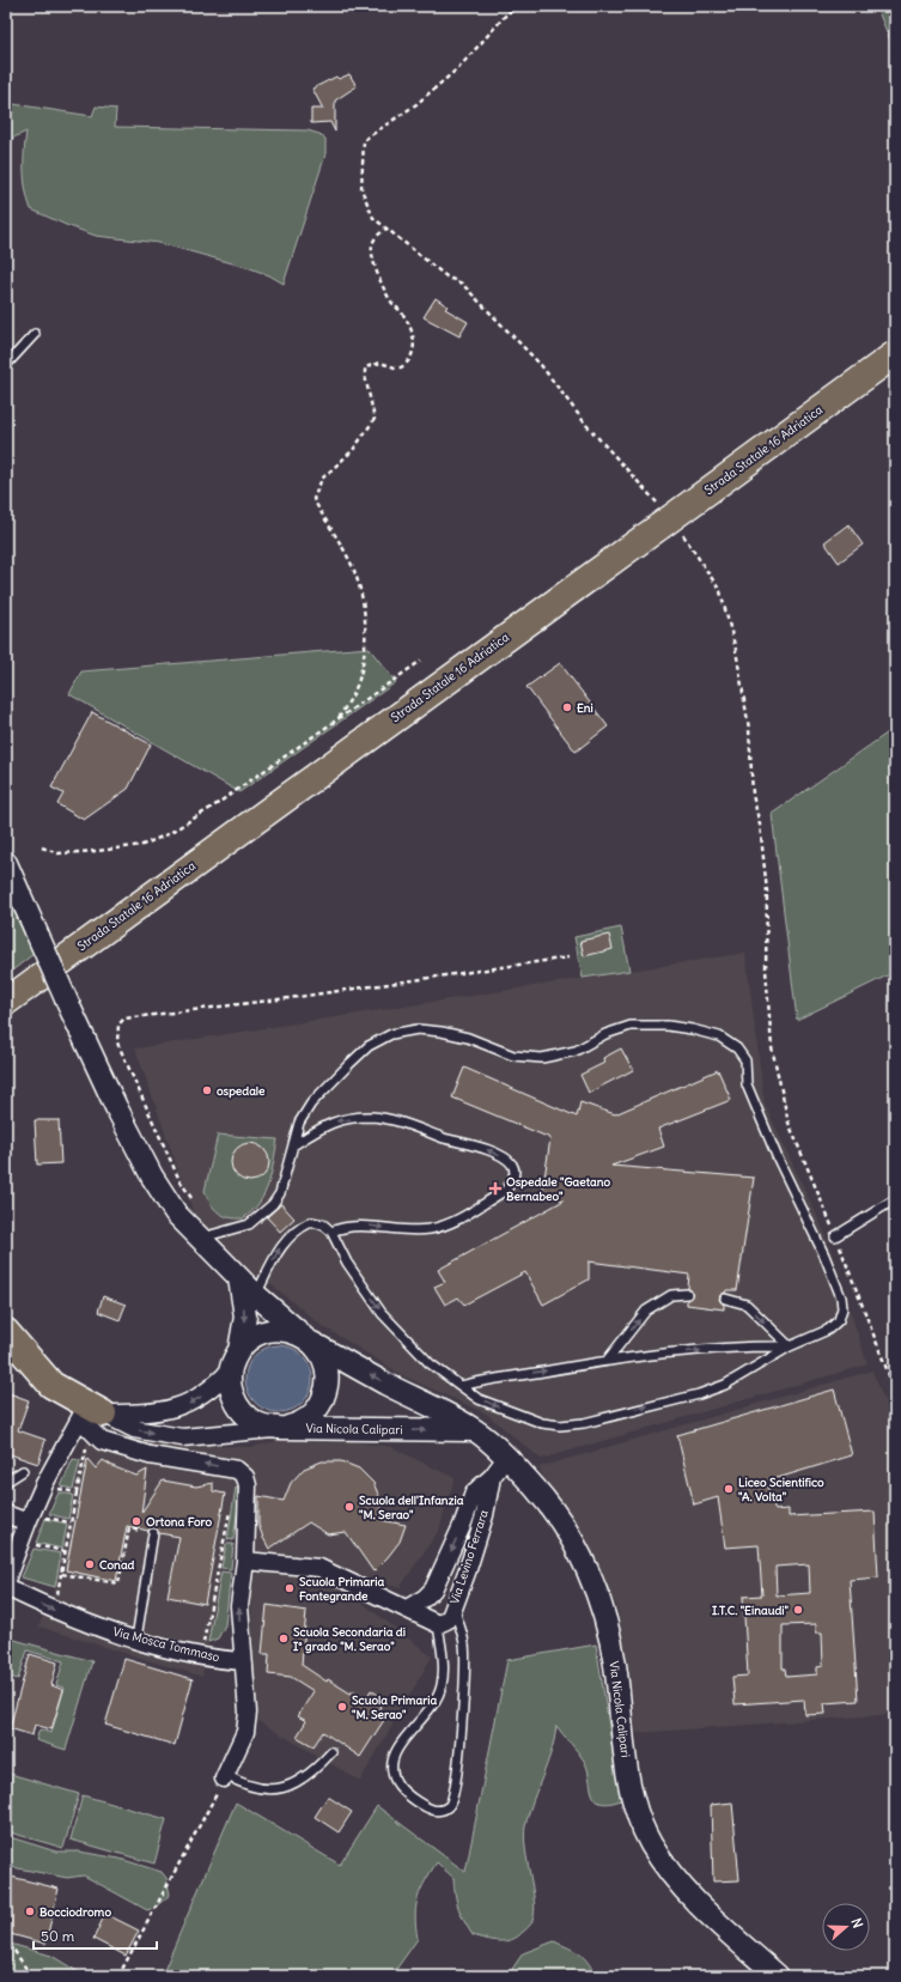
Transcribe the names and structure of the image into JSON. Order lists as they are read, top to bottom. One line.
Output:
{"streets":{"main road":["Strada Statale 16 Adriatica"],"street":["Via Nicola Calipari","Via Levino Ferrara","Via Mosca Tommaso"]},"crossings":[["Via Nicola Calipari","Via Levino Ferrara"]],"one_way":["Via Mosca Tommaso"],"places":{"other":["Eni","ospedale","Liceo Scientifico \"A. Volta\"","Scuola dell'Infanzia \"M. Serao\"","Ortona Foro","Conad","Scuola Primaria Fontegrande","I.T.C. \"Einaudi\"","Scuola Secondaria di I° grado \"M. Serao\"","Scuola Primaria \"M. Serao\"","Bocciodromo"],"health":["Ospedale \"Gaetano Bernabeo\""]},"scale_bar":"50 m","north":"right"}
